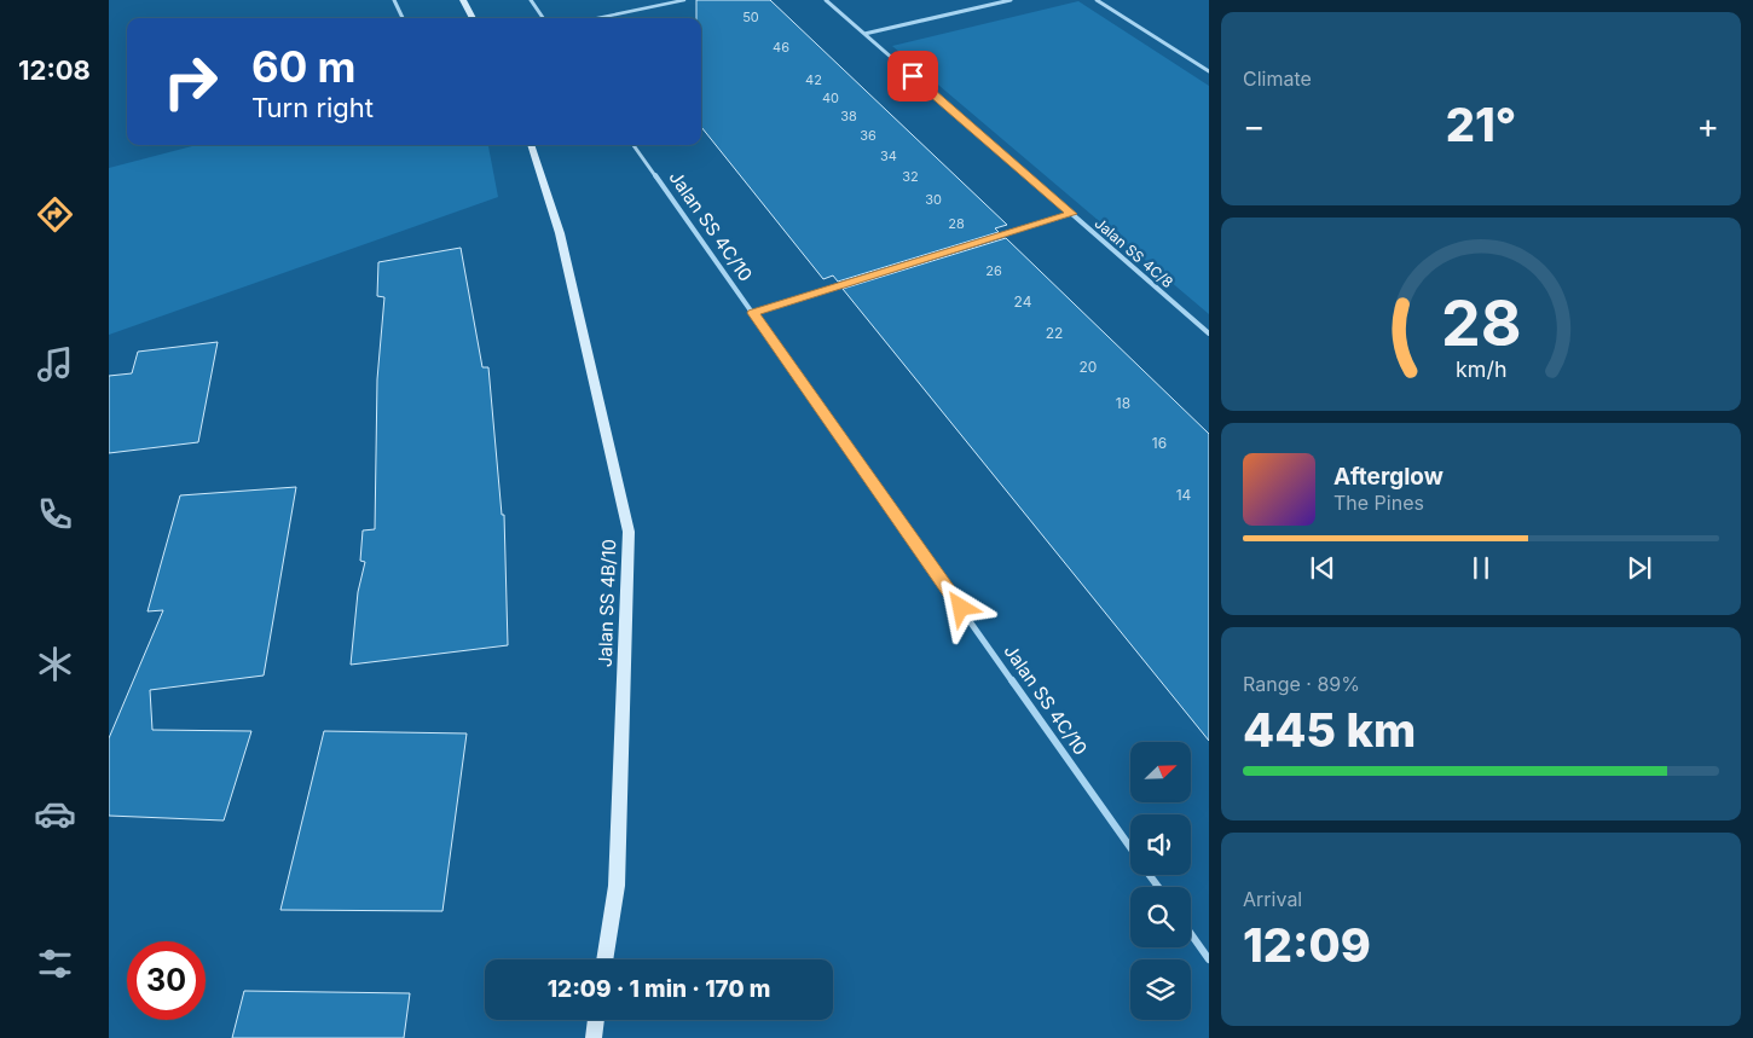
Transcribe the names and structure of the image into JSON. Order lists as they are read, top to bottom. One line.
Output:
{"streets":{"street":["Jalan SS 4C/10","Jalan SS 4C/8","Jalan SS 4B/10"]},"house_numbers":["50","46","42","40","38","36","34","32","30","28","26","24","22","20","18","16","14"],"north":"top right","page":{"tabs":"12:08","tile":["Climate",["Range · 89%","445 km"],["Arrival","12:09"]],"turn":["60 m","Turn right"],"heat":["−","21°","+"],"song":["Afterglow","The Pines"],"limit":"30","trip":"12:09 · 1 min · 170 m","gauge":["28","km/h"]}}
